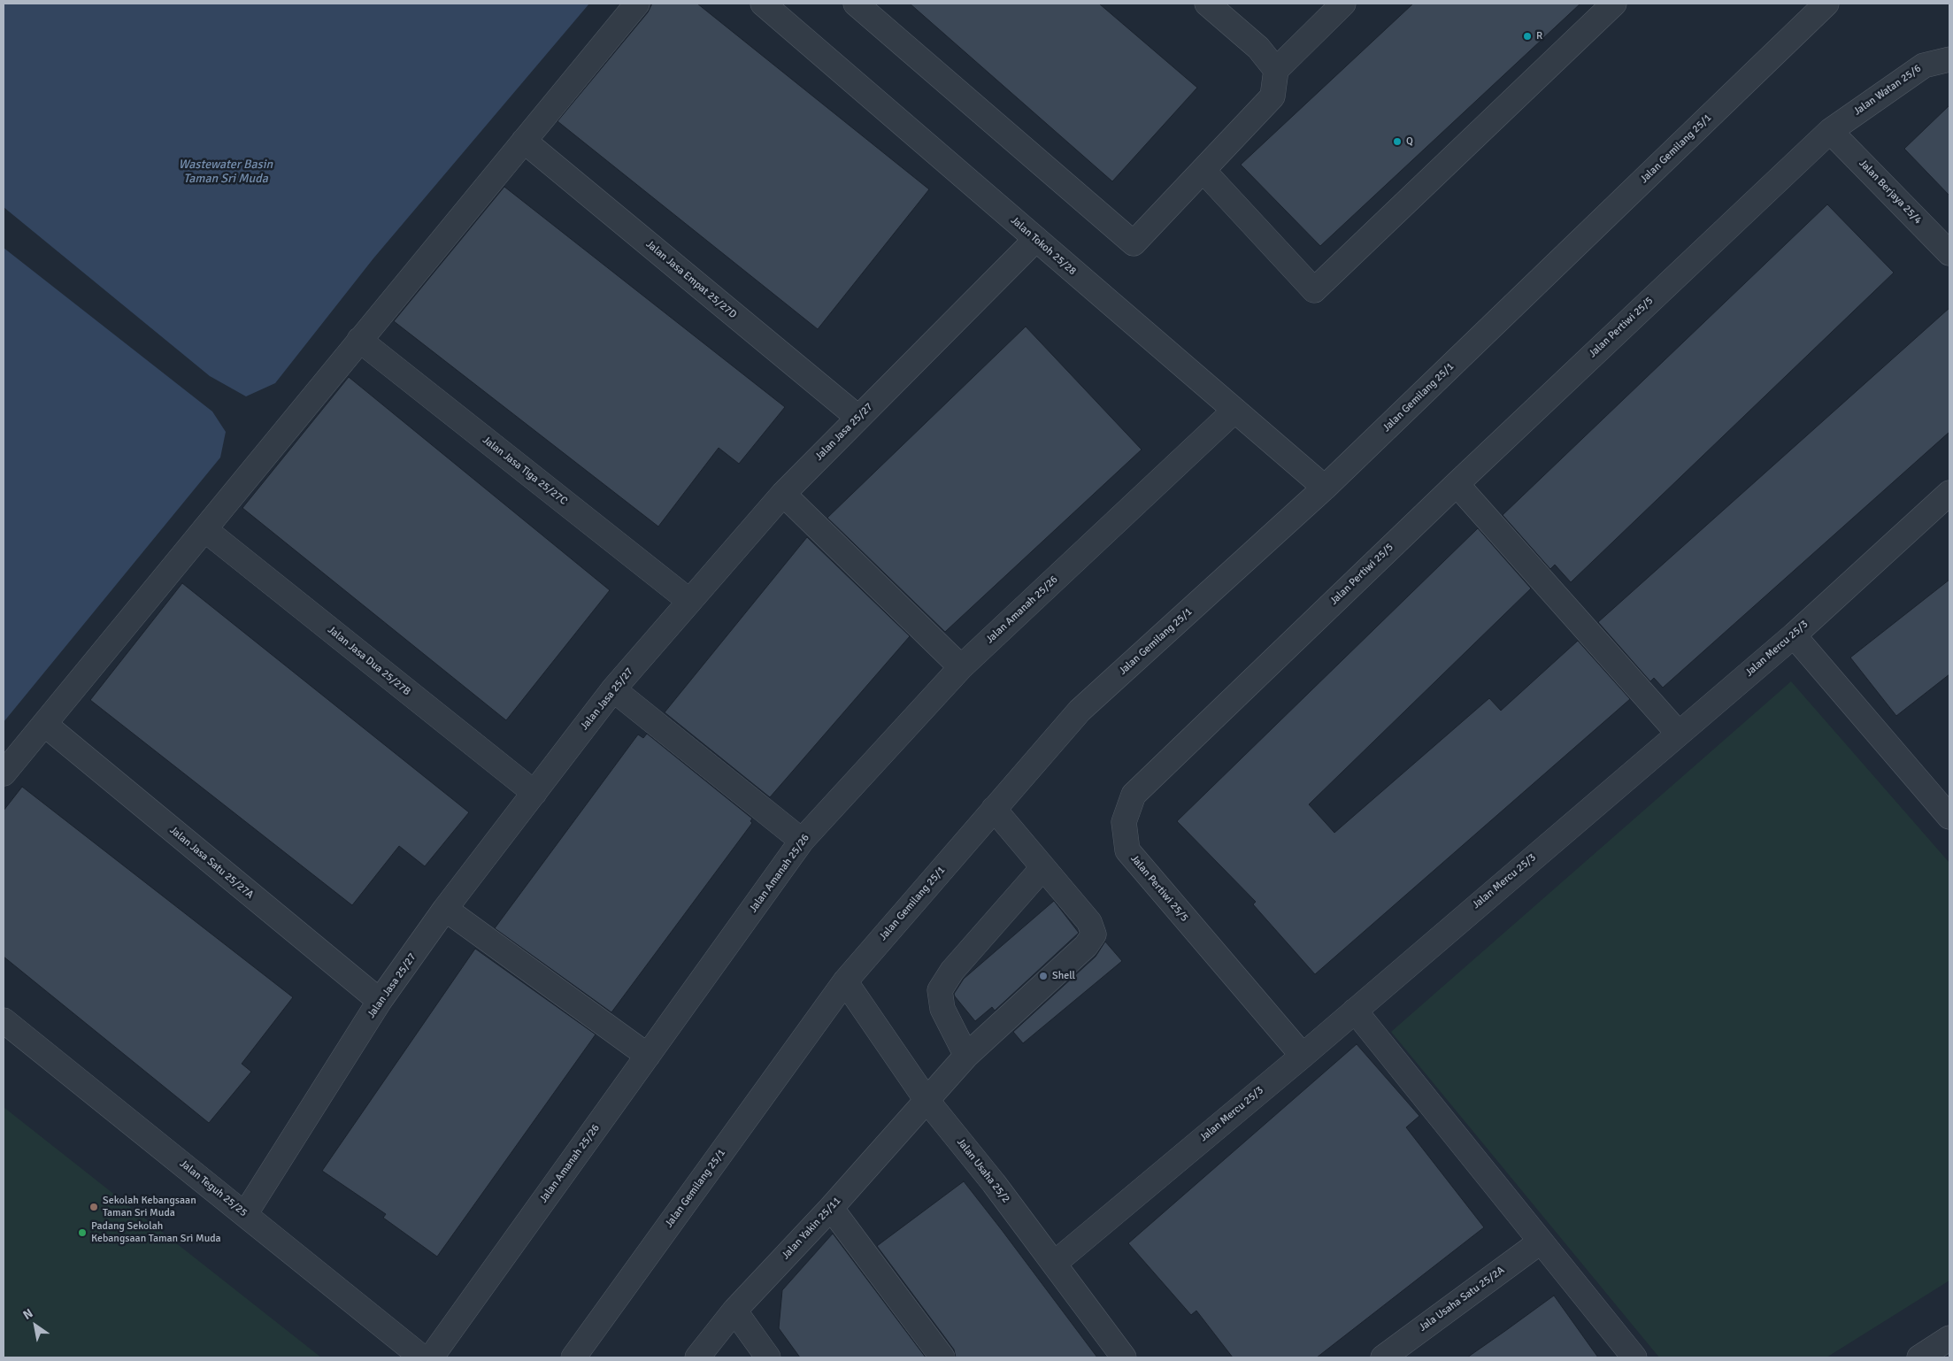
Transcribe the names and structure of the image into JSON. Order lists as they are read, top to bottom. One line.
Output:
{"streets":{"street":["Jalan Watan 25/6","Jalan Gemilang 25/1","Jalan Berjaya 25/4","Jalan Tokoh 25/28","Jalan Jasa Empat 25/27D","Jalan Pertiwi 25/5","Jalan Jasa 25/27","Jalan Jasa Tiga 25/27C","Jalan Amanah 25/26","Jalan Mercu 25/3","Jalan Jasa Dua 25/27B","Jalan Jasa Satu 25/27A","Jalan Usaha 25/2","Jalan Teguh 25/25","Jalan Yakin 25/11","Jala Usaha Satu 25/2A"]},"crossings":[["Jalan Watan 25/6","Jalan Berjaya 25/4"],["Jalan Watan 25/6","Jalan Pertiwi 25/5"],["Jalan Gemilang 25/1","Jalan Tokoh 25/28"],["Jalan Gemilang 25/1","Jalan Usaha 25/2"],["Jalan Berjaya 25/4","Jalan Pertiwi 25/5"],["Jalan Tokoh 25/28","Jalan Jasa 25/27"],["Jalan Tokoh 25/28","Jalan Amanah 25/26"],["Jalan Jasa Empat 25/27D","Jalan Jasa 25/27"],["Jalan Pertiwi 25/5","Jalan Mercu 25/3"],["Jalan Jasa 25/27","Jalan Jasa Tiga 25/27C"],["Jalan Jasa 25/27","Jalan Jasa Dua 25/27B"],["Jalan Jasa 25/27","Jalan Jasa Satu 25/27A"],["Jalan Jasa 25/27","Jalan Teguh 25/25"],["Jalan Mercu 25/3","Jalan Usaha 25/2"],["Jalan Usaha 25/2","Jalan Yakin 25/11"]],"water":["Wastewater Basin Taman Sri Muda"],"places":["R","Q","Shell","Sekolah Kebangsaan Taman Sri Muda","Padang Sekolah Kebangsaan Taman Sri Muda"],"north":"top left"}
